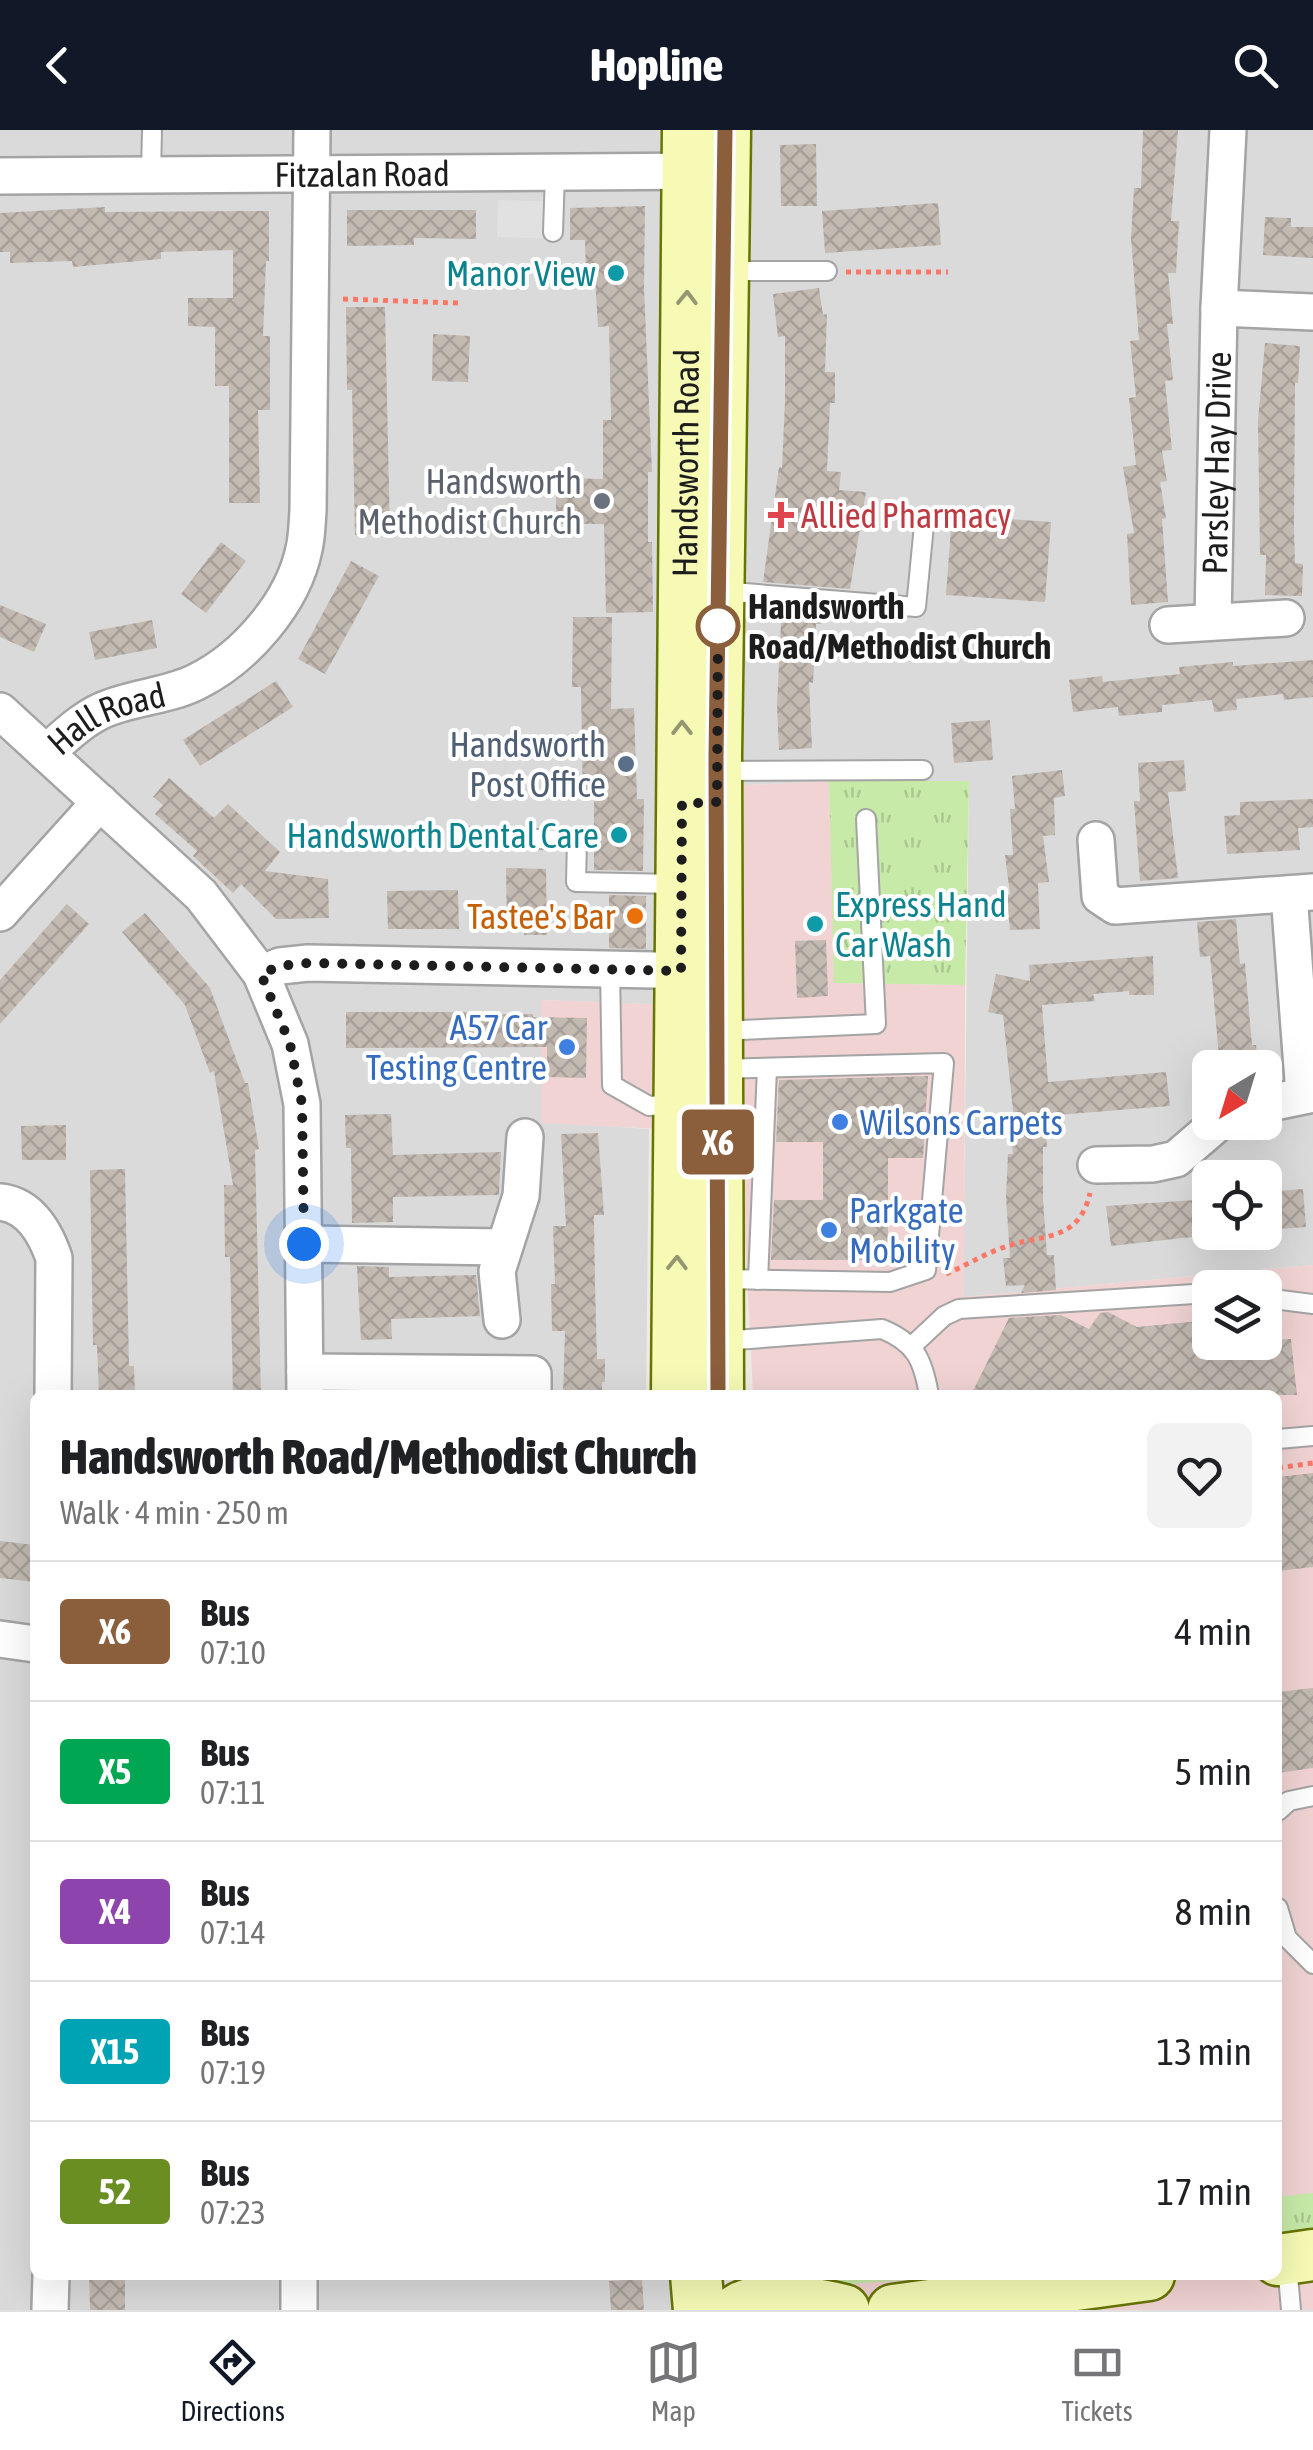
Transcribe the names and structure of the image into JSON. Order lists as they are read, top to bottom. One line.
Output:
{"streets":{"main road":["Handsworth Road"],"street":["Fitzalan Road","Parsley Hay Drive","Hall Road"]},"crossings":[["Fitzalan Road","Handsworth Road"],["Fitzalan Road","Hall Road"]],"places":{"other":["Manor View","Handsworth Methodist Church","Handsworth Road/Methodist Church","Handsworth Post Office","Handsworth Dental Care","Tastee's Bar","Express Hand Car Wash","A57 Car Testing Centre","Wilsons Carpets","Parkgate Mobility"],"health":["Allied Pharmacy"]},"lines":["bus line X6"],"north":"bottom left","page":{"header":"Hopline","on_map":"X6","heading":["Handsworth Road/Methodist Church","Walk · 4 min · 250 m"],"list":[{"mark":"X6","name":"Bus","note":"07:10","value":"4 min"},{"mark":"X5","name":"Bus","note":"07:11","value":"5 min"},{"mark":"X4","name":"Bus","note":"07:14","value":"8 min"},{"mark":"X15","name":"Bus","note":"07:19","value":"13 min"},{"mark":"52","name":"Bus","note":"07:23","value":"17 min"}],"tabs":["Directions","Map","Tickets"]}}
